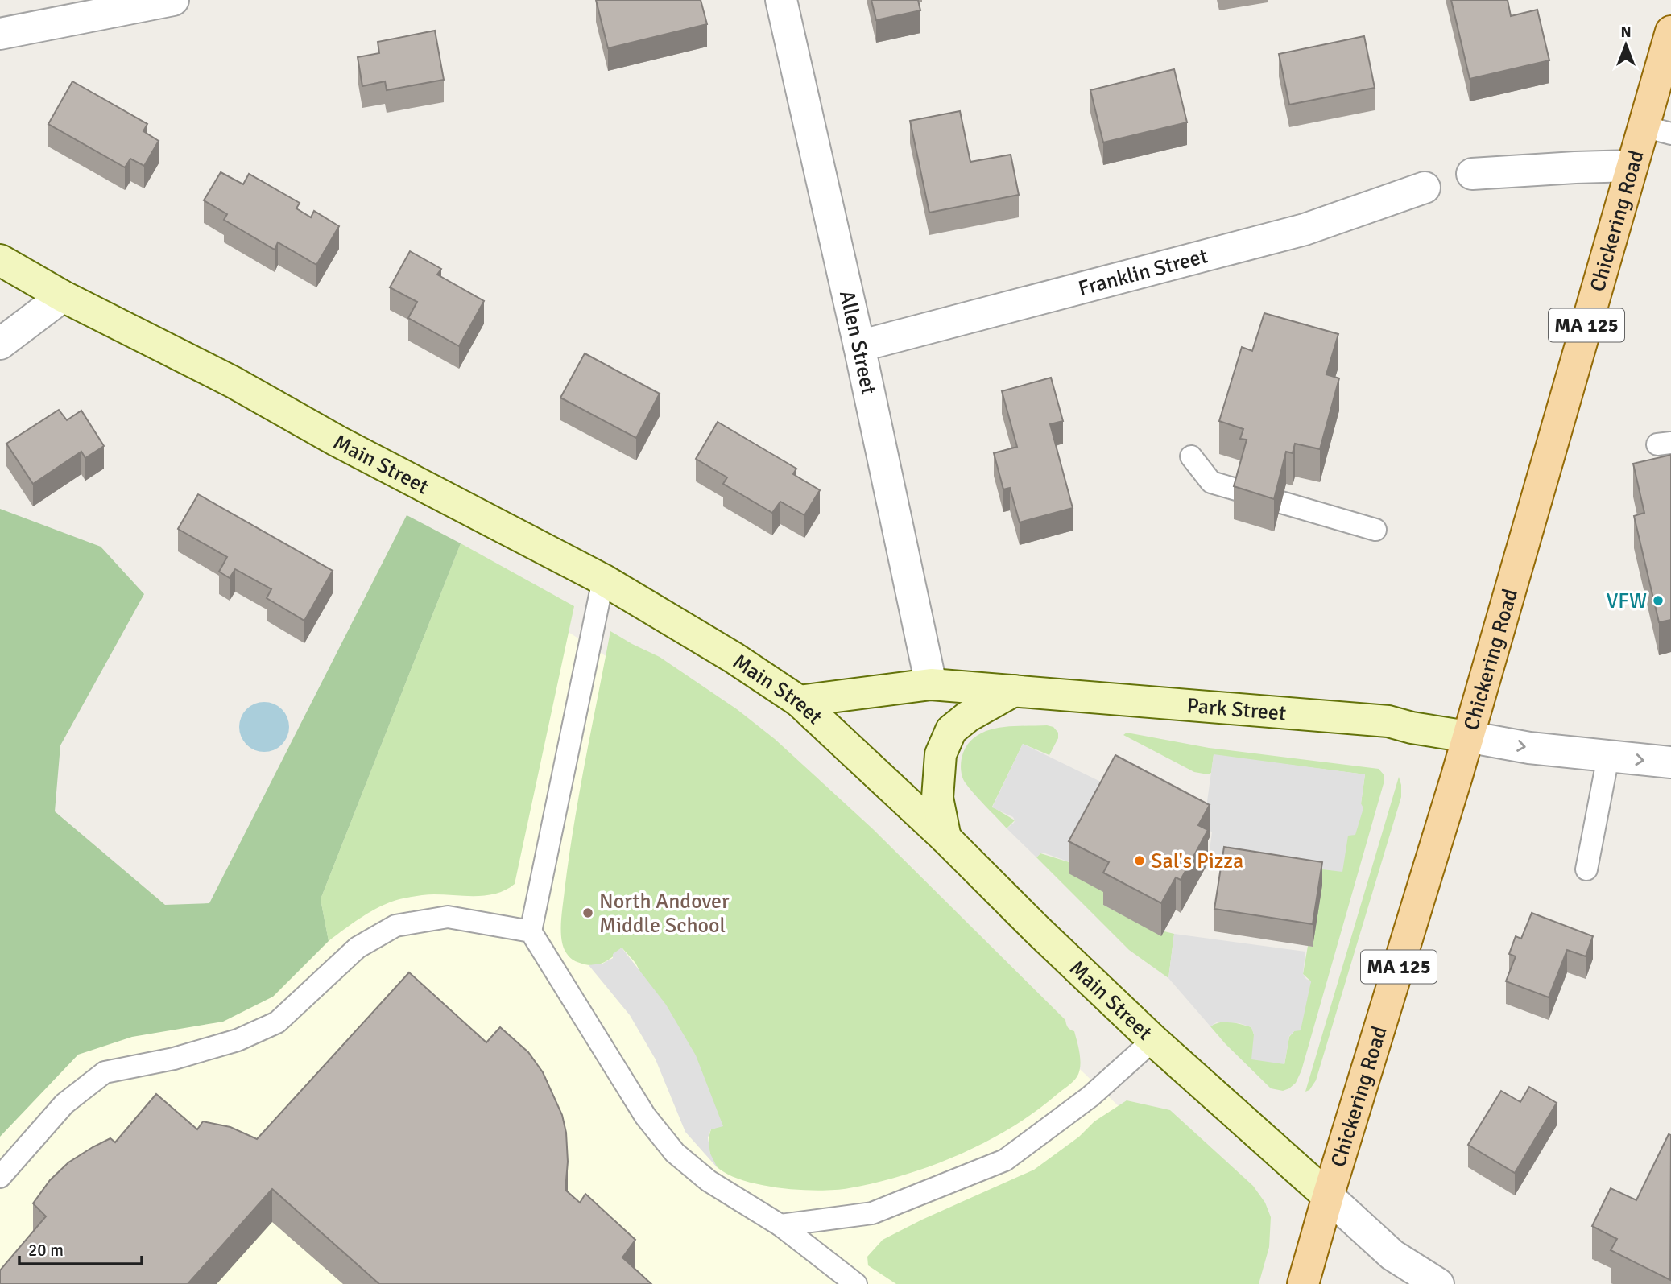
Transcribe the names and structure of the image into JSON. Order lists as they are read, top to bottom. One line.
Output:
{"streets":{"main road":["Chickering Road","MA 125","Main Street","Park Street"],"street":["Franklin Street","Allen Street"]},"crossings":[["Chickering Road","Main Street"],["Chickering Road","Park Street"],["Franklin Street","Allen Street"],["Allen Street","Park Street"],["Main Street","Park Street"]],"places":["VFW","Sal's Pizza","North Andover Middle School"],"scale_bar":"20 m","north":"top"}
